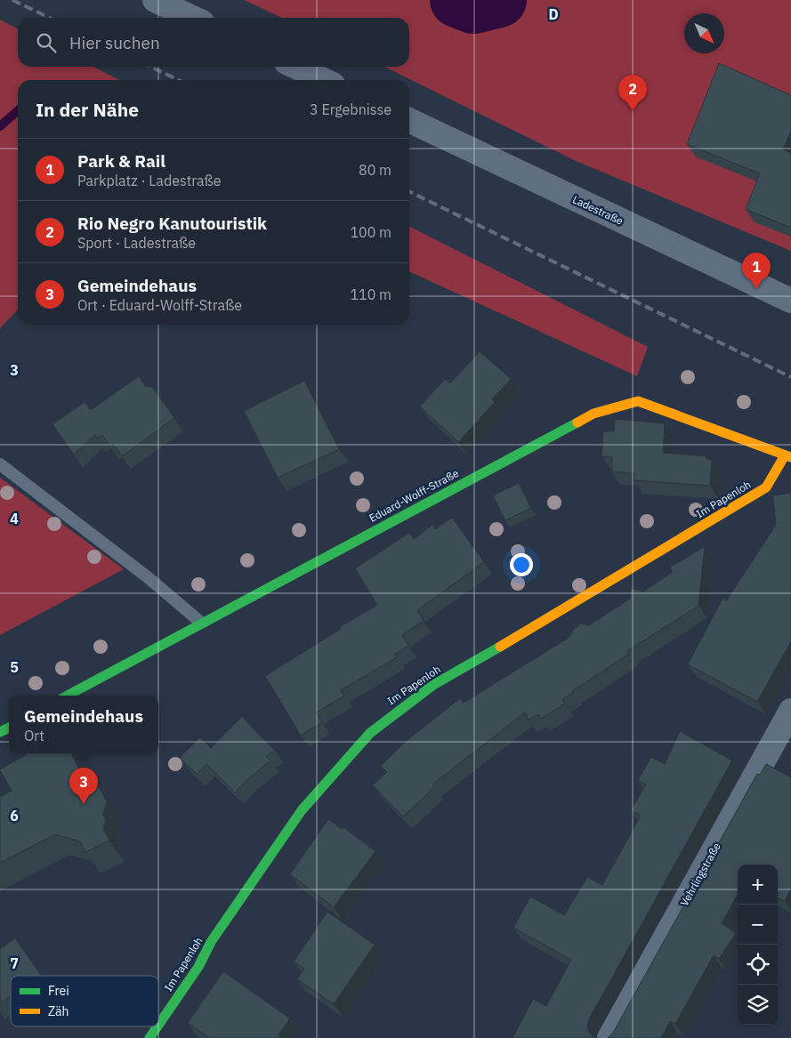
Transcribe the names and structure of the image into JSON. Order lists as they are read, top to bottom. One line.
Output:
{"streets":{"street":["Ladestraße","Eduard-Wolff-Straße","Im Papenloh","Vehrlingstraße"]},"crossings":[["Eduard-Wolff-Straße","Im Papenloh"]],"legend":["Frei","Zäh"],"north":"bottom right","page":{"search":"Hier suchen","pins":["2","1","3"],"heading":["In der Nähe","3 Ergebnisse"],"list":[{"mark":"1","name":"Park & Rail","note":"Parkplatz · Ladestraße","value":"80 m"},{"mark":"2","name":"Rio Negro Kanutouristik","note":"Sport · Ladestraße","value":"100 m"},{"mark":"3","name":"Gemeindehaus","note":"Ort · Eduard-Wolff-Straße","value":"110 m"}],"popup":["Gemeindehaus","Ort"],"map_buttons":["+","−"]},"grid":{"columns":["D"],"rows":["3","4","5","6","7"]}}
